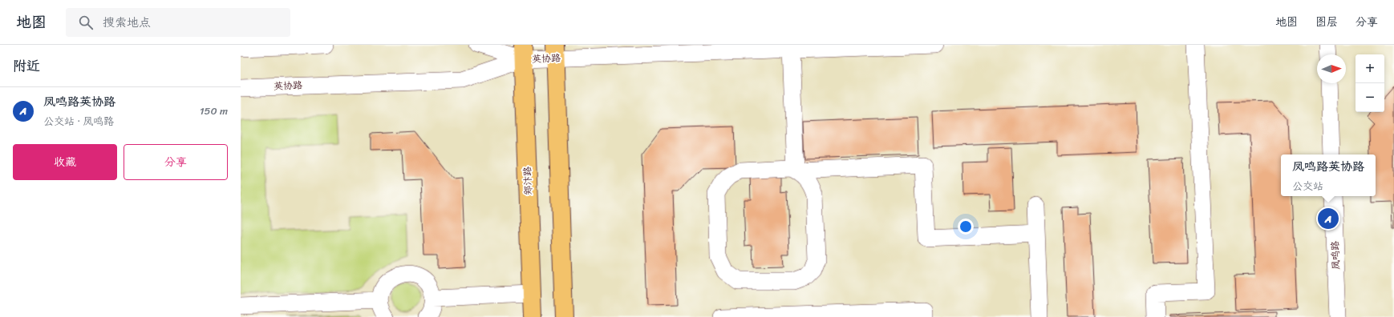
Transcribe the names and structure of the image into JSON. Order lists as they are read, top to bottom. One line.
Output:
{"streets":{"main road":["郑汴路"],"street":["英协路","凤鸣路"]},"crossings":[["英协路","郑汴路"]],"north":"right","page":{"header":"地图","search":"搜索地点","nav":["地图","图层","分享"],"heading":"附近","map_buttons":["+","−"],"list":[{"mark":"A","name":"凤鸣路英协路","note":"公交站 · 凤鸣路","value":"150 m"}],"buttons":["收藏","分享"],"popup":["凤鸣路英协路","公交站"],"pins":"A"}}
